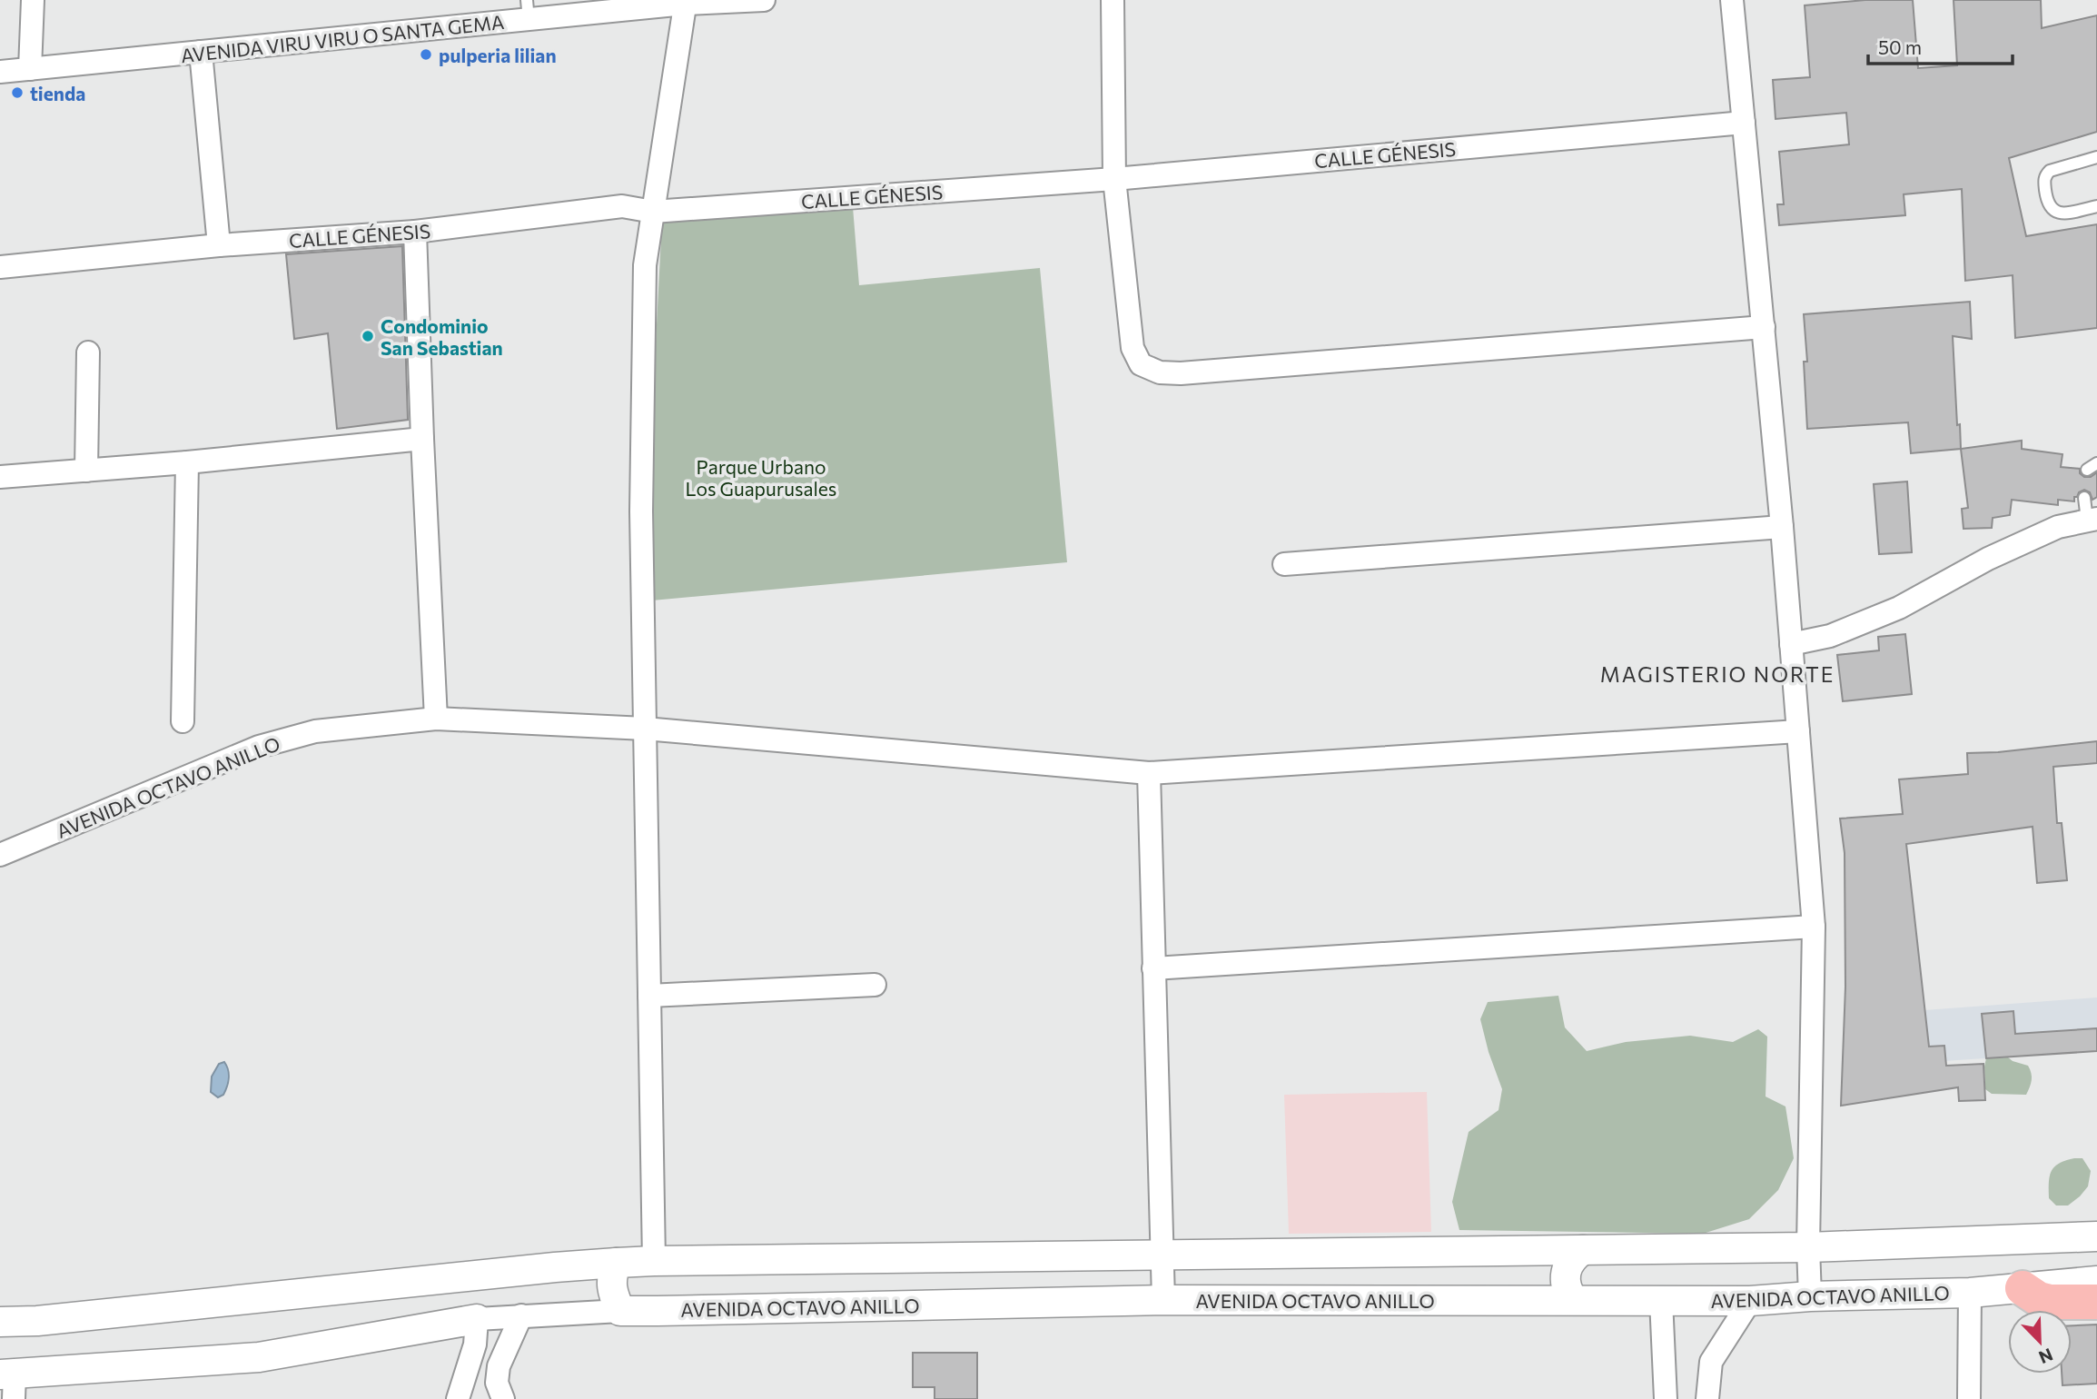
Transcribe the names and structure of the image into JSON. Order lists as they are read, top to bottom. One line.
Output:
{"streets":{"street":["AVENIDA VIRU VIRU O SANTA GEMA","CALLE GÉNESIS","AVENIDA OCTAVO ANILLO"]},"districts":["MAGISTERIO NORTE"],"parks":["Parque Urbano Los Guapurusales"],"places":["pulperia lilian","tienda","Condominio San Sebastian"],"scale_bar":"50 m","north":"bottom right"}
